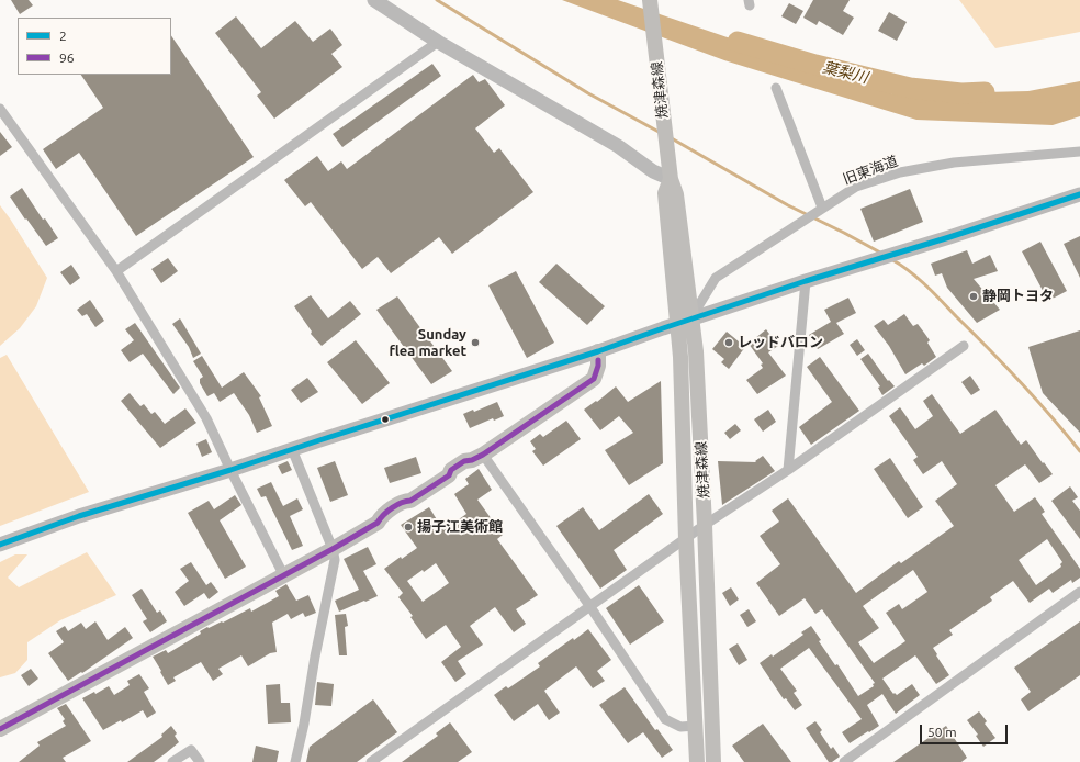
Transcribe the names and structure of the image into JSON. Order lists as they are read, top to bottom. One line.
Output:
{"streets":{"main road":["焼津森線"],"street":["旧東海道"]},"crossings":[["焼津森線","旧東海道"]],"water":["葉梨川"],"places":["静岡トヨタ","Sunday flea market","レッドバロン","揚子江美術館"],"lines":["transit line 2","transit line 96"],"legend":["2","96"],"scale_bar":"50 m"}
